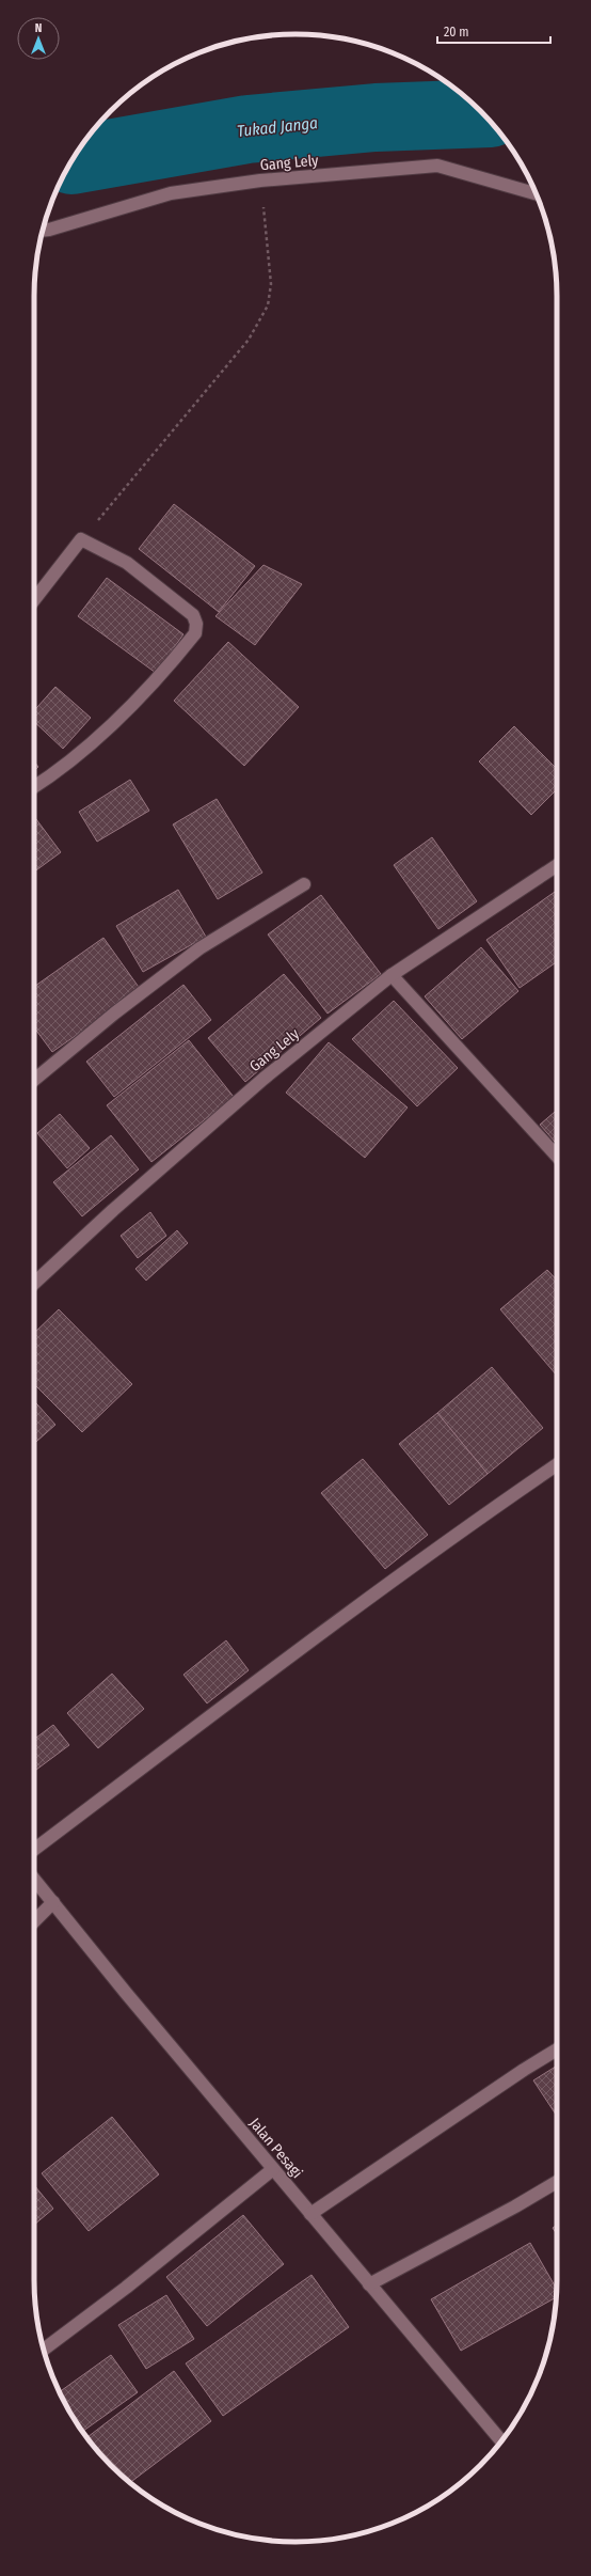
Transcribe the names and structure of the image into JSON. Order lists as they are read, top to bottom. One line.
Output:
{"streets":{"street":["Gang Lely","Jalan Pesagi"]},"water":["Tukad Janga"],"scale_bar":"20 m","north":"top"}
